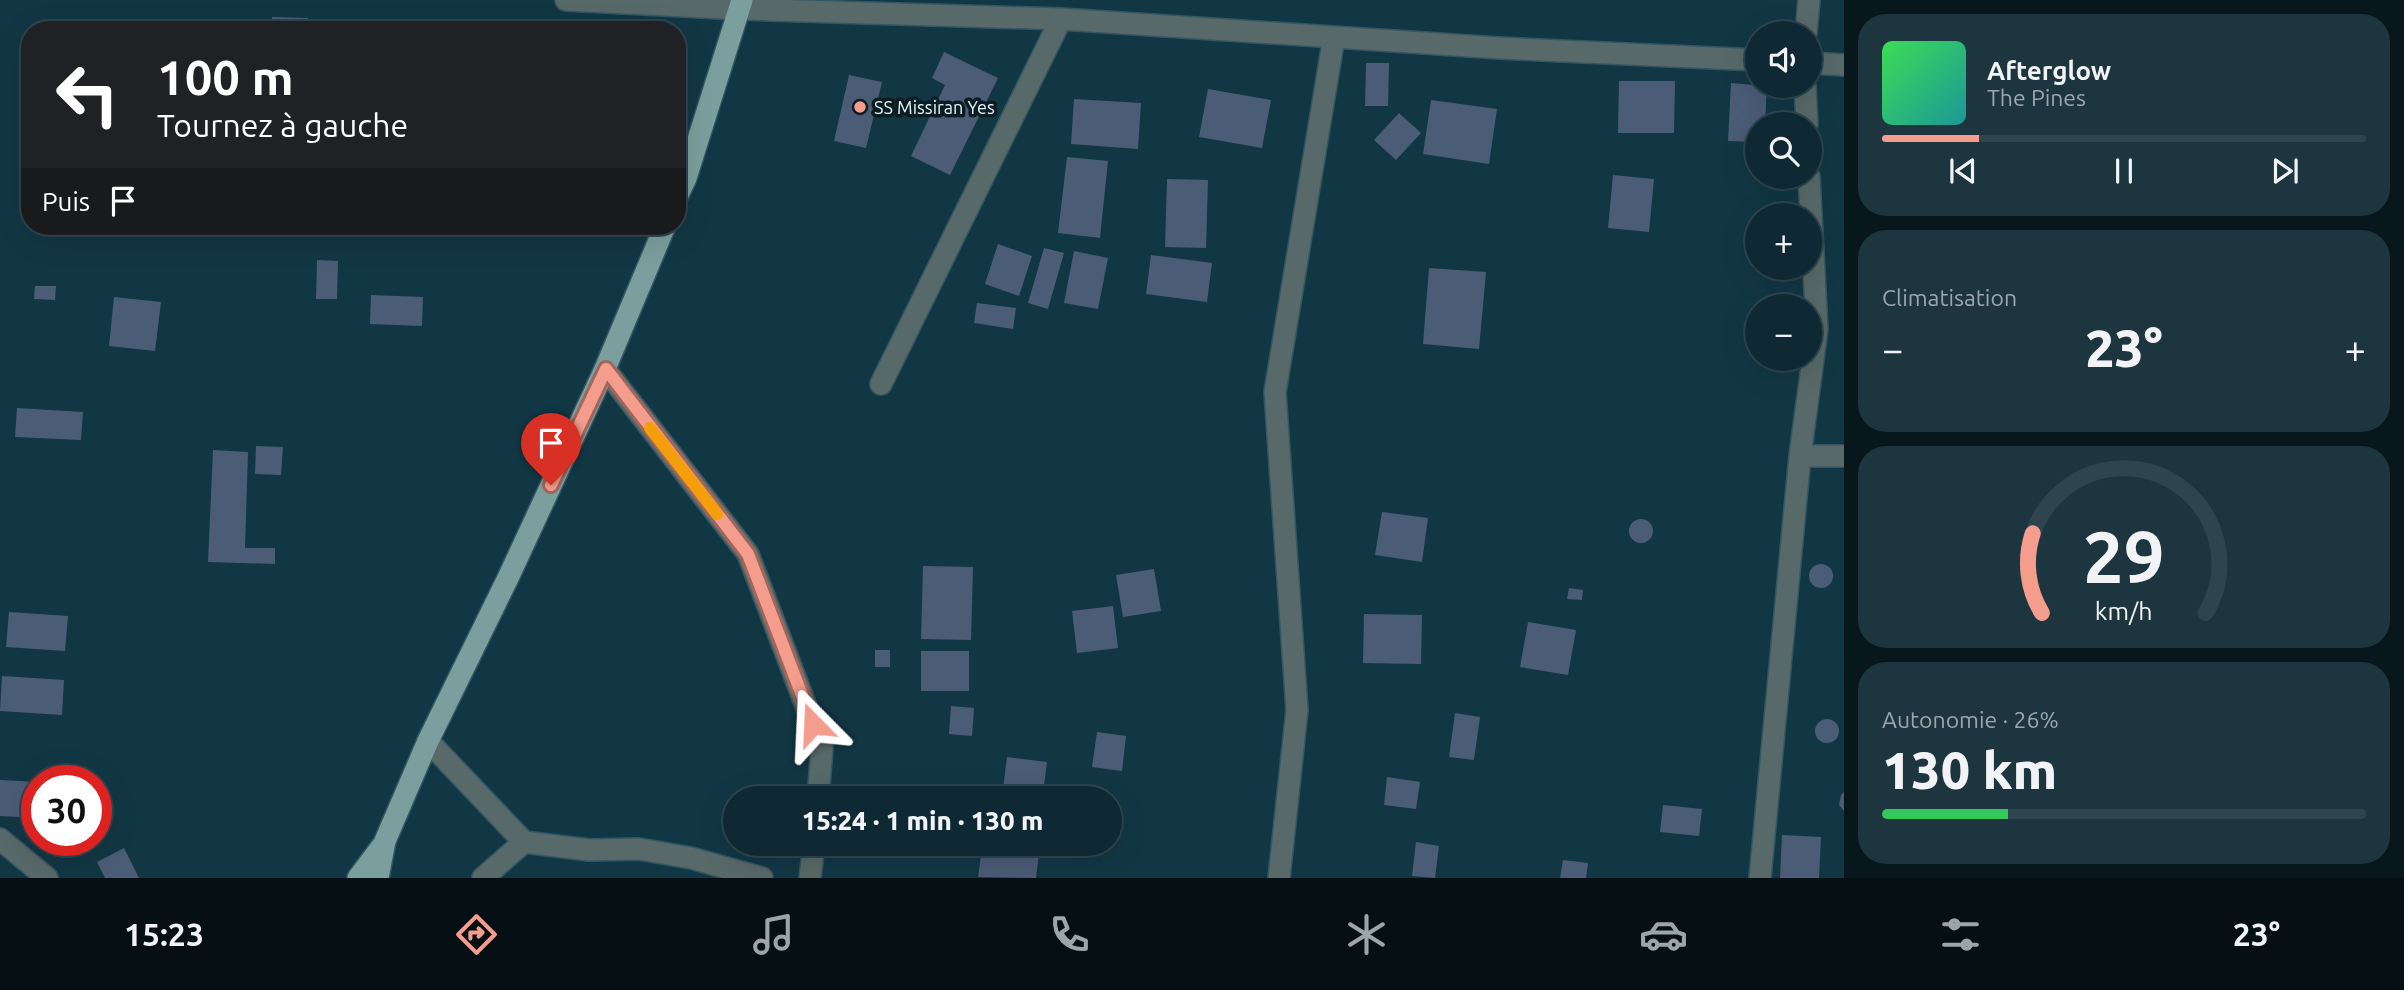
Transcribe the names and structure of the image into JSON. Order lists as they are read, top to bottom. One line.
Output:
{"places":["SS Missiran Yes"],"page":{"map_buttons":["+","−"],"turn":["100 m","Tournez à gauche"],"song":["Afterglow","The Pines"],"then":"Puis","tile":["Climatisation",["Autonomie · 26%","130 km"]],"heat":["−","23°","+"],"limit":"30","trip":"15:24 · 1 min · 130 m","tabs":["15:23","23°"],"gauge":["29","km/h"]}}
